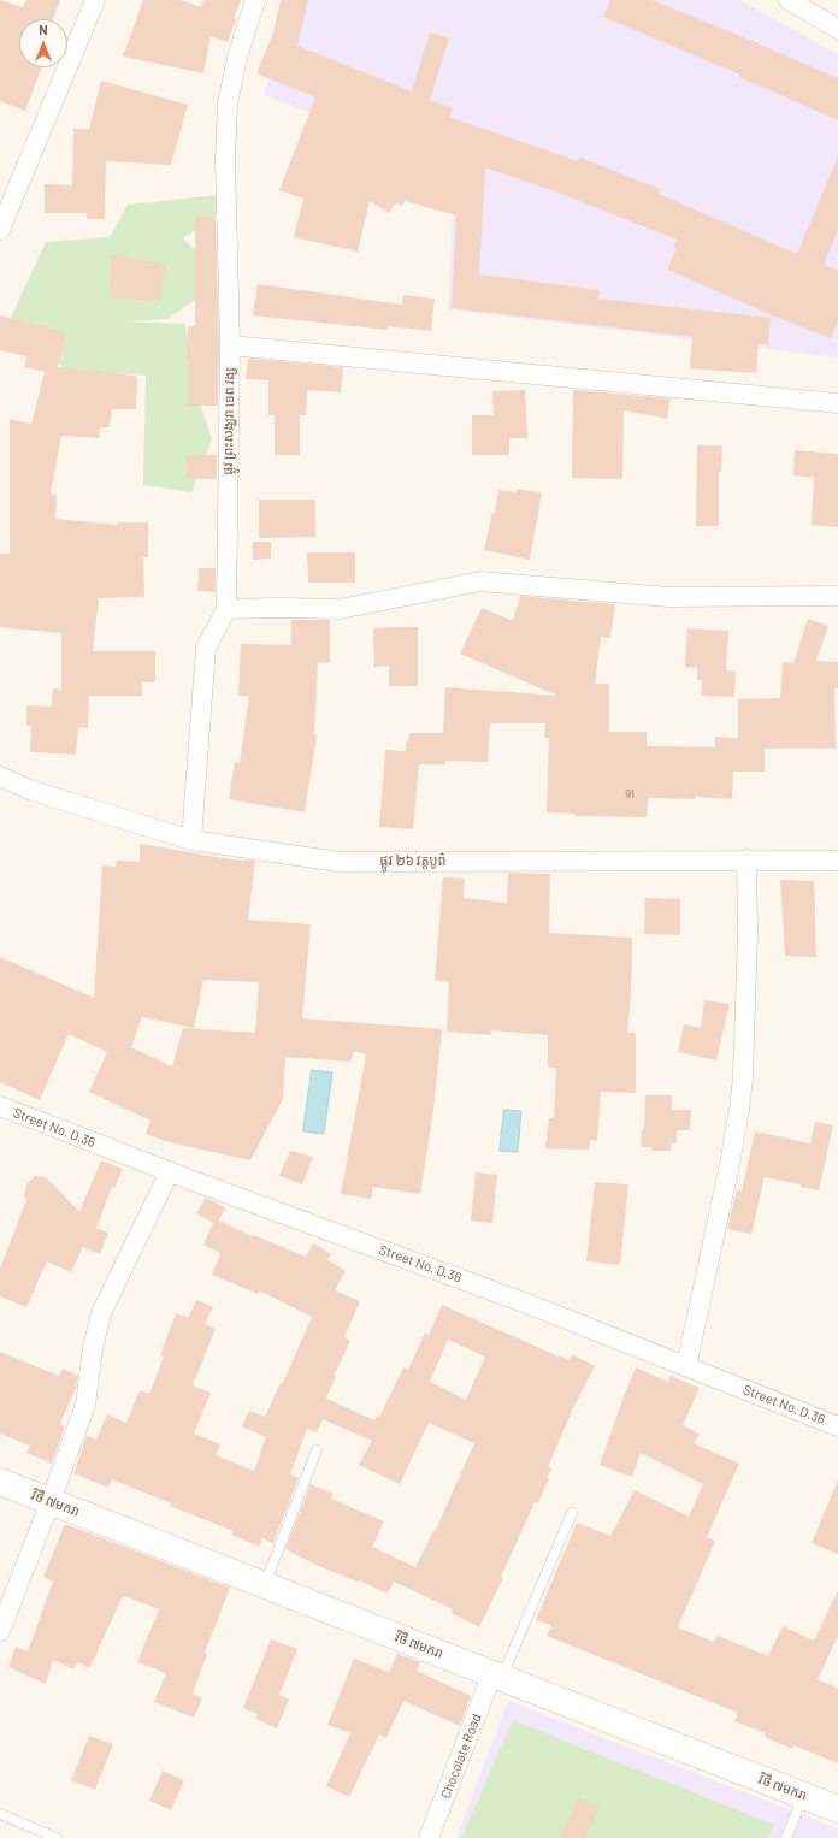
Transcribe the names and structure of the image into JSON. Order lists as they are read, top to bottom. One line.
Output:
{"streets":{"main road":["វិថី ៧មករា"],"street":["ផ្លូវ ព្រះសង្ឃរា ទេព វង្ស","ផ្លូវ ២៦ វត្តបូព៌","Street No. D.36","Chocolate Road"]},"crossings":[["ផ្លូវ ព្រះសង្ឃរា ទេព វង្ស","ផ្លូវ ២៦ វត្តបូព៌"],["វិថី ៧មករា","Chocolate Road"]],"house_numbers":["91"],"north":"top"}
